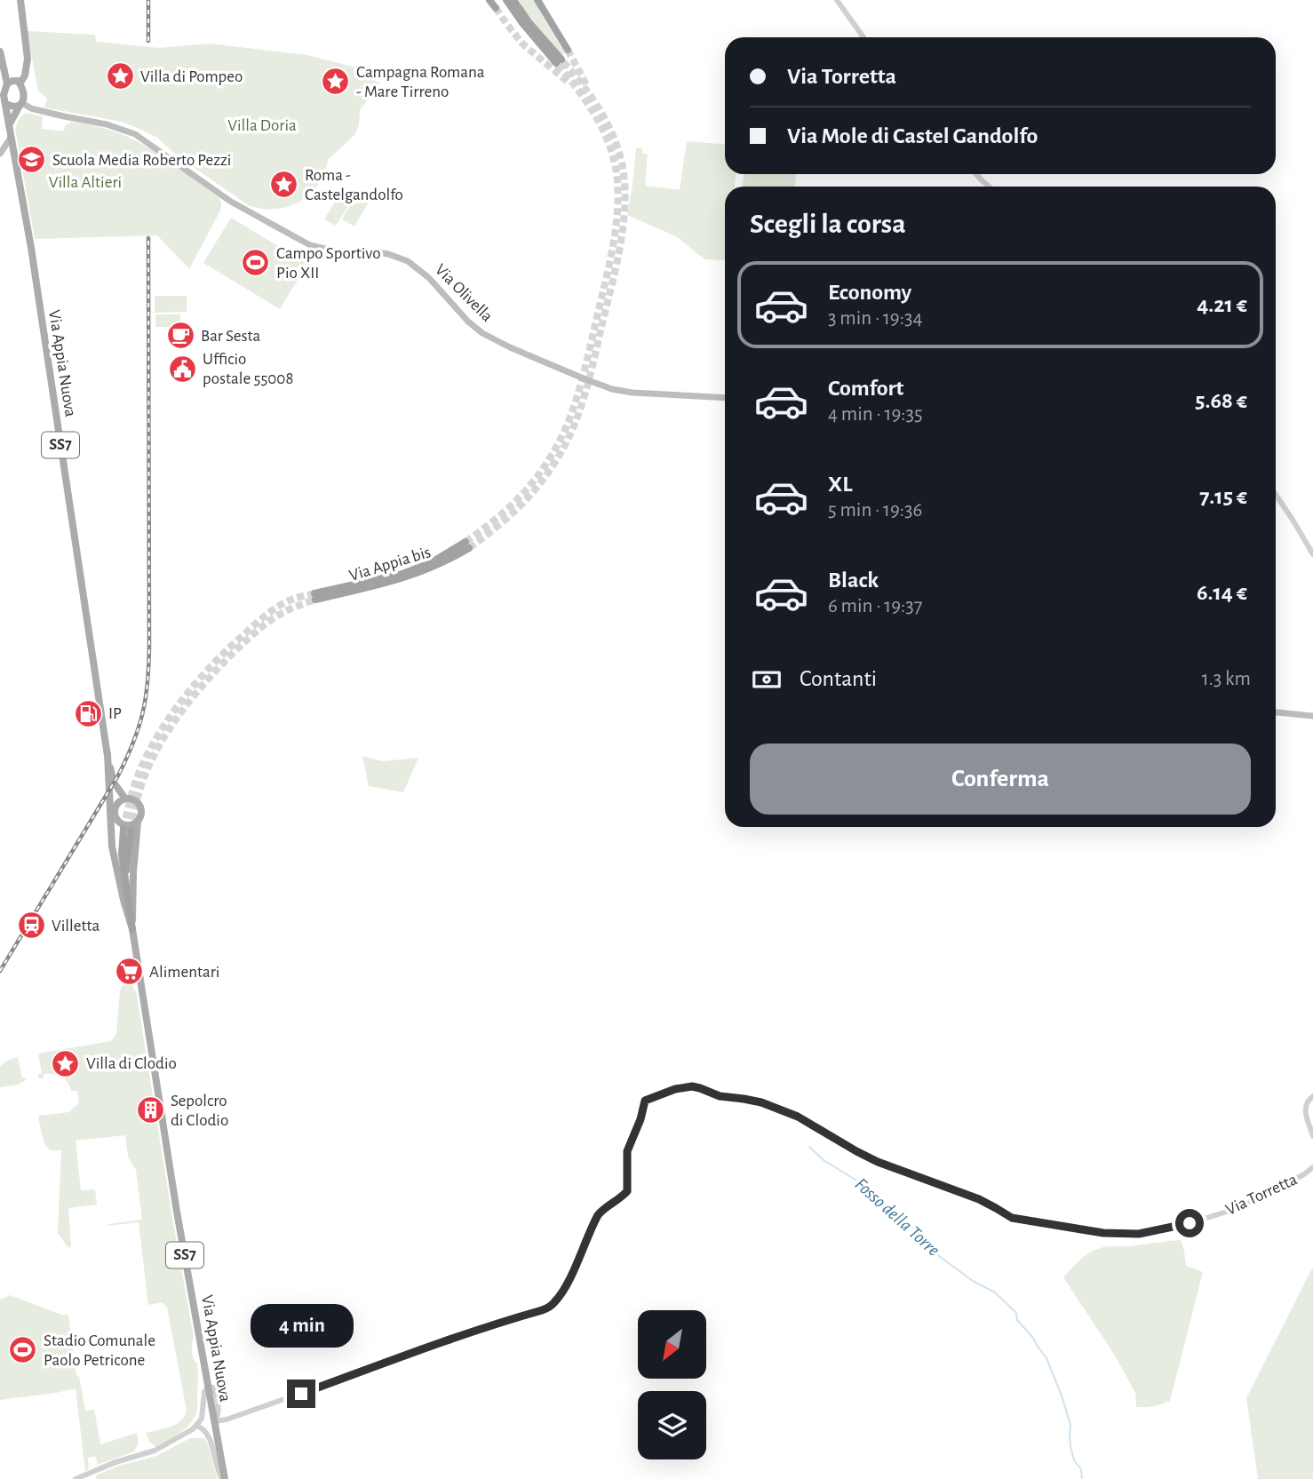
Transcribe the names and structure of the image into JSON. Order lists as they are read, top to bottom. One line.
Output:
{"streets":{"highway":["Via Appia bis"],"main road":["Via Olivella","Via Appia Nuova","SS7"],"street":["Via Torretta"]},"crossings":[["Via Olivella","Via Appia Nuova"],["Via Appia Nuova","Via Torretta"]],"water":["Fosso della Torre"],"parks":["Villa Doria","Villa Altieri"],"places":{"place":["Villa di Pompeo","Campagna Romana - Mare Tirreno","Roma - Castelgandolfo","Villa di Clodio"],"school or university":["Scuola Media Roberto Pezzi"],"sports":["Campo Sportivo Pio XII","Stadio Comunale Paolo Petricone"],"cafe":["Bar Sesta"],"public building":["Ufficio postale 55008"],"fuel station":["IP"],"station":["Villetta"],"supermarket":["Alimentari"],"building":["Sepolcro di Clodio"]},"north":"bottom left","page":{"banner":["Via Torretta","Via Mole di Castel Gandolfo"],"heading":"Scegli la corsa","list":[{"name":"Economy","note":"3 min · 19:34","value":"4.21 €"},{"name":"Comfort","note":"4 min · 19:35","value":"5.68 €"},{"name":"XL","note":"5 min · 19:36","value":"7.15 €"},{"name":"Black","note":"6 min · 19:37","value":"6.14 €"}],"pay":["Contanti","1.3 km"],"buttons":"Conferma","bubble":"4 min"}}
